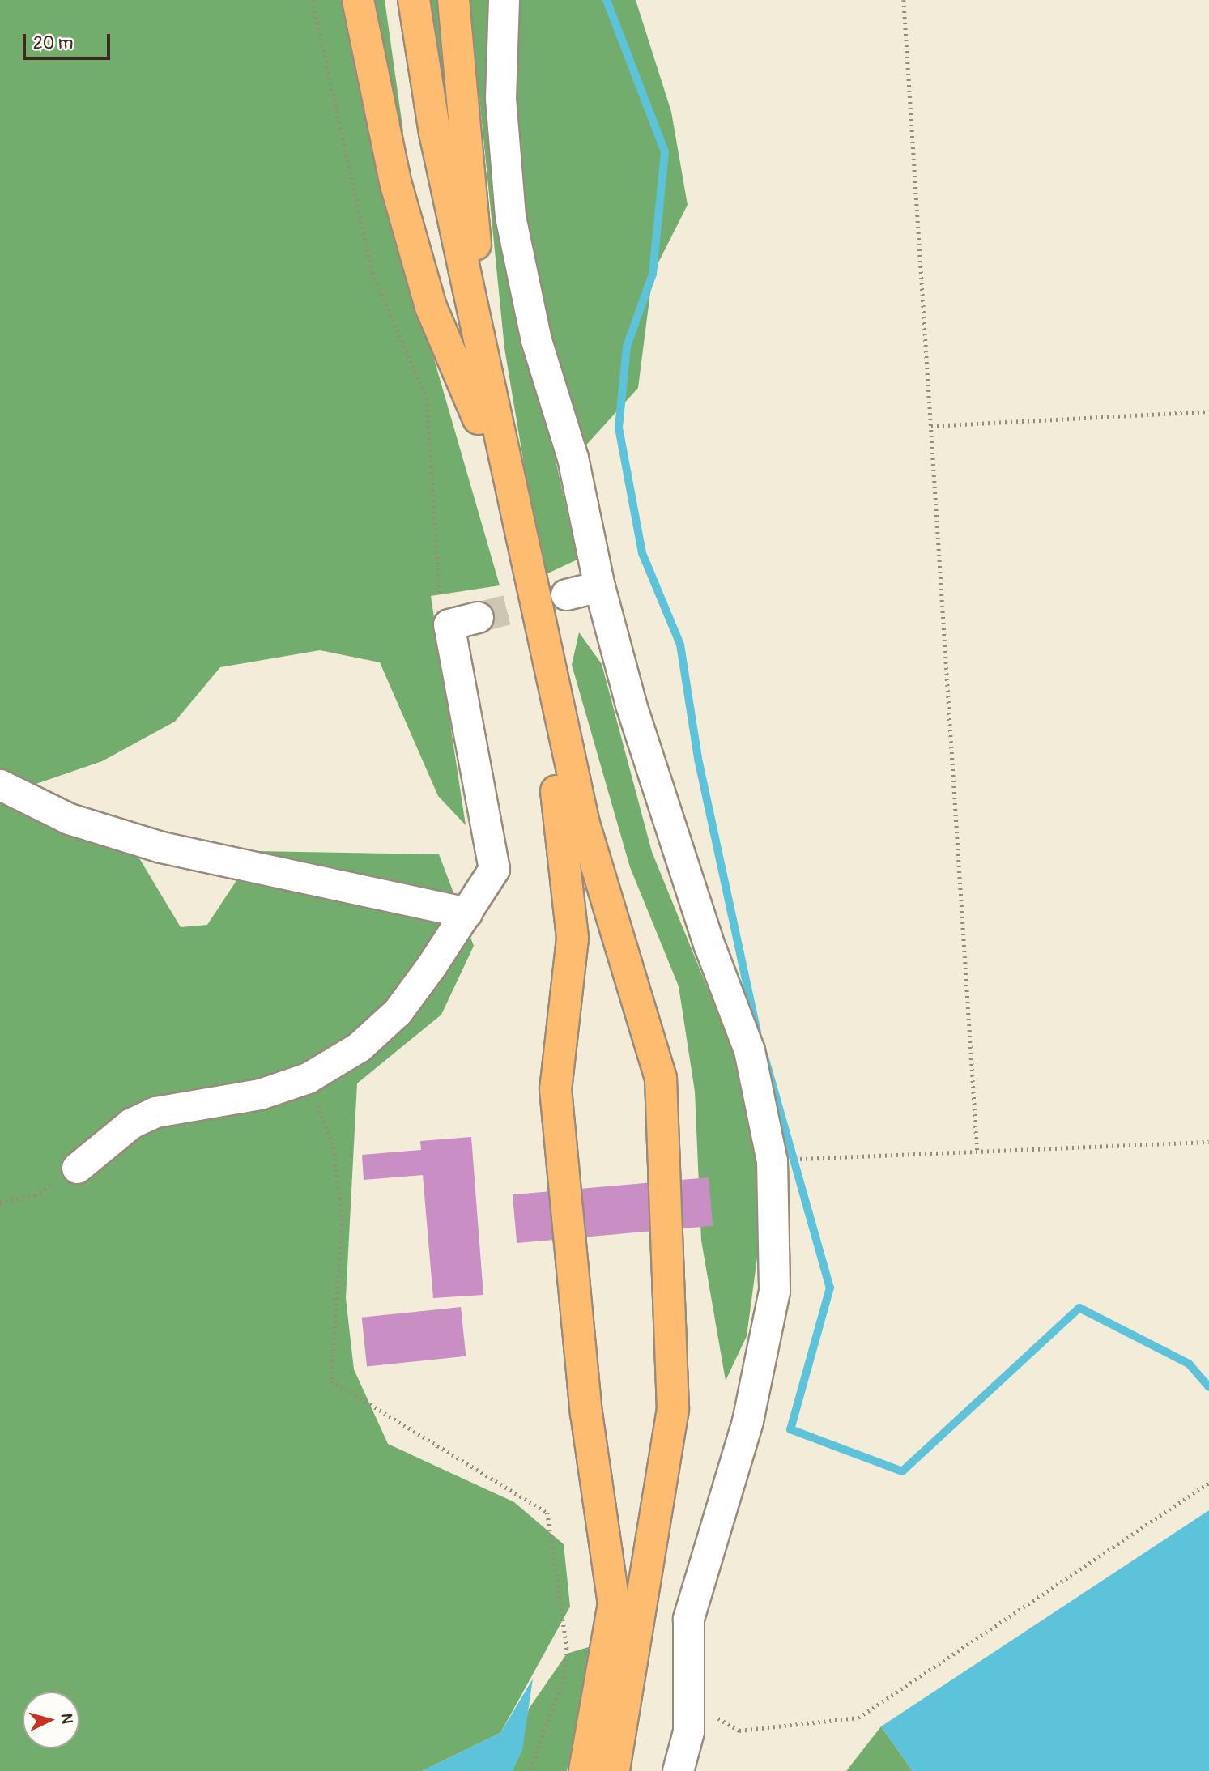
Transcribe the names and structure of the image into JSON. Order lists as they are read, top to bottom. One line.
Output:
{"scale_bar":"20 m","north":"right"}
